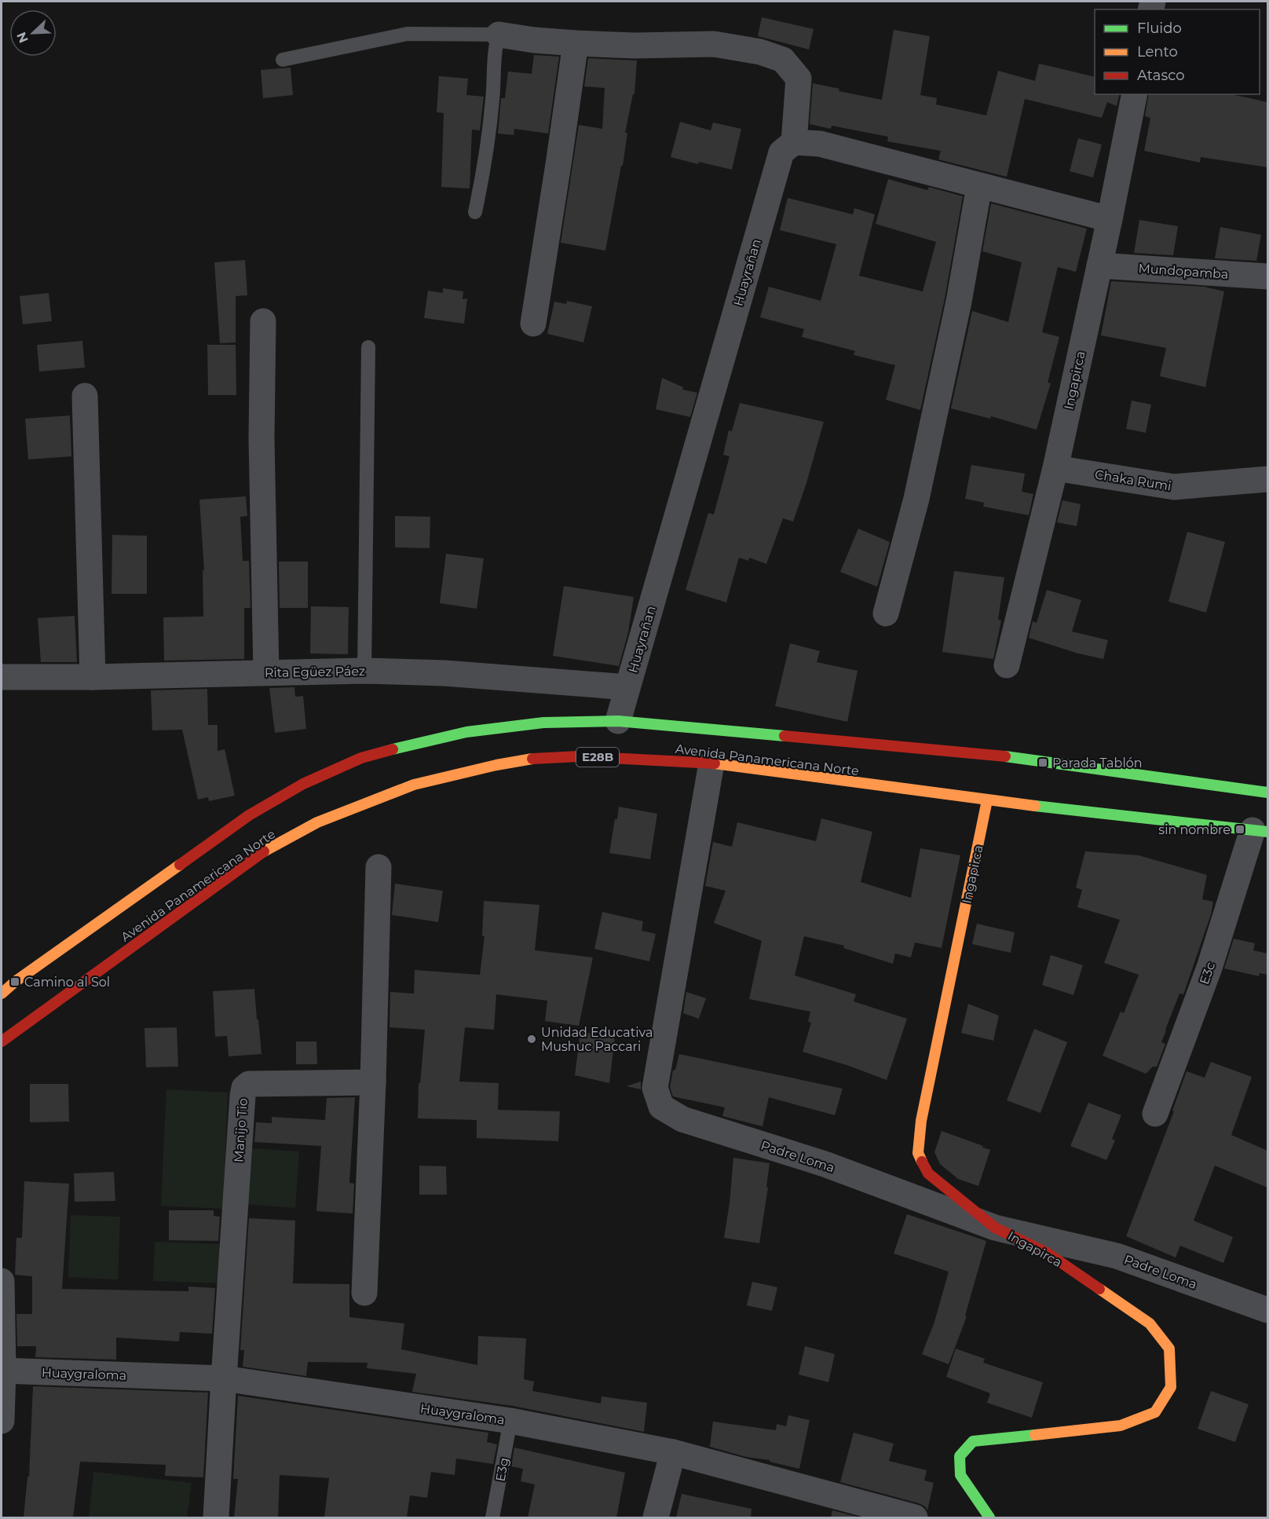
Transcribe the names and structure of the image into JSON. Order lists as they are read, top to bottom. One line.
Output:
{"streets":{"main road":["Ingapirca","E28B","Avenida Panamericana Norte"],"street":["Mundopamba","Huayrañan","Chaka Rumi","Rita Egüez Páez","E3c","Manijo Tio","Padre Loma","Huaygraloma"],"lane":["E3g"]},"crossings":[["Mundopamba","Ingapirca"],["Huayrañan","Rita Egüez Páez"],["Huayrañan","Avenida Panamericana Norte"],["Ingapirca","Chaka Rumi"],["Ingapirca","Avenida Panamericana Norte"],["Ingapirca","Padre Loma"],["Avenida Panamericana Norte","E3c"],["Avenida Panamericana Norte","Padre Loma"],["Manijo Tio","Huaygraloma"],["Huaygraloma","E3g"]],"places":{"transit":["Parada Tablón","sin nombre","Camino al Sol"],"other":["Unidad Educativa Mushuc Paccari"]},"legend":["Fluido","Lento","Atasco"],"north":"bottom left"}
